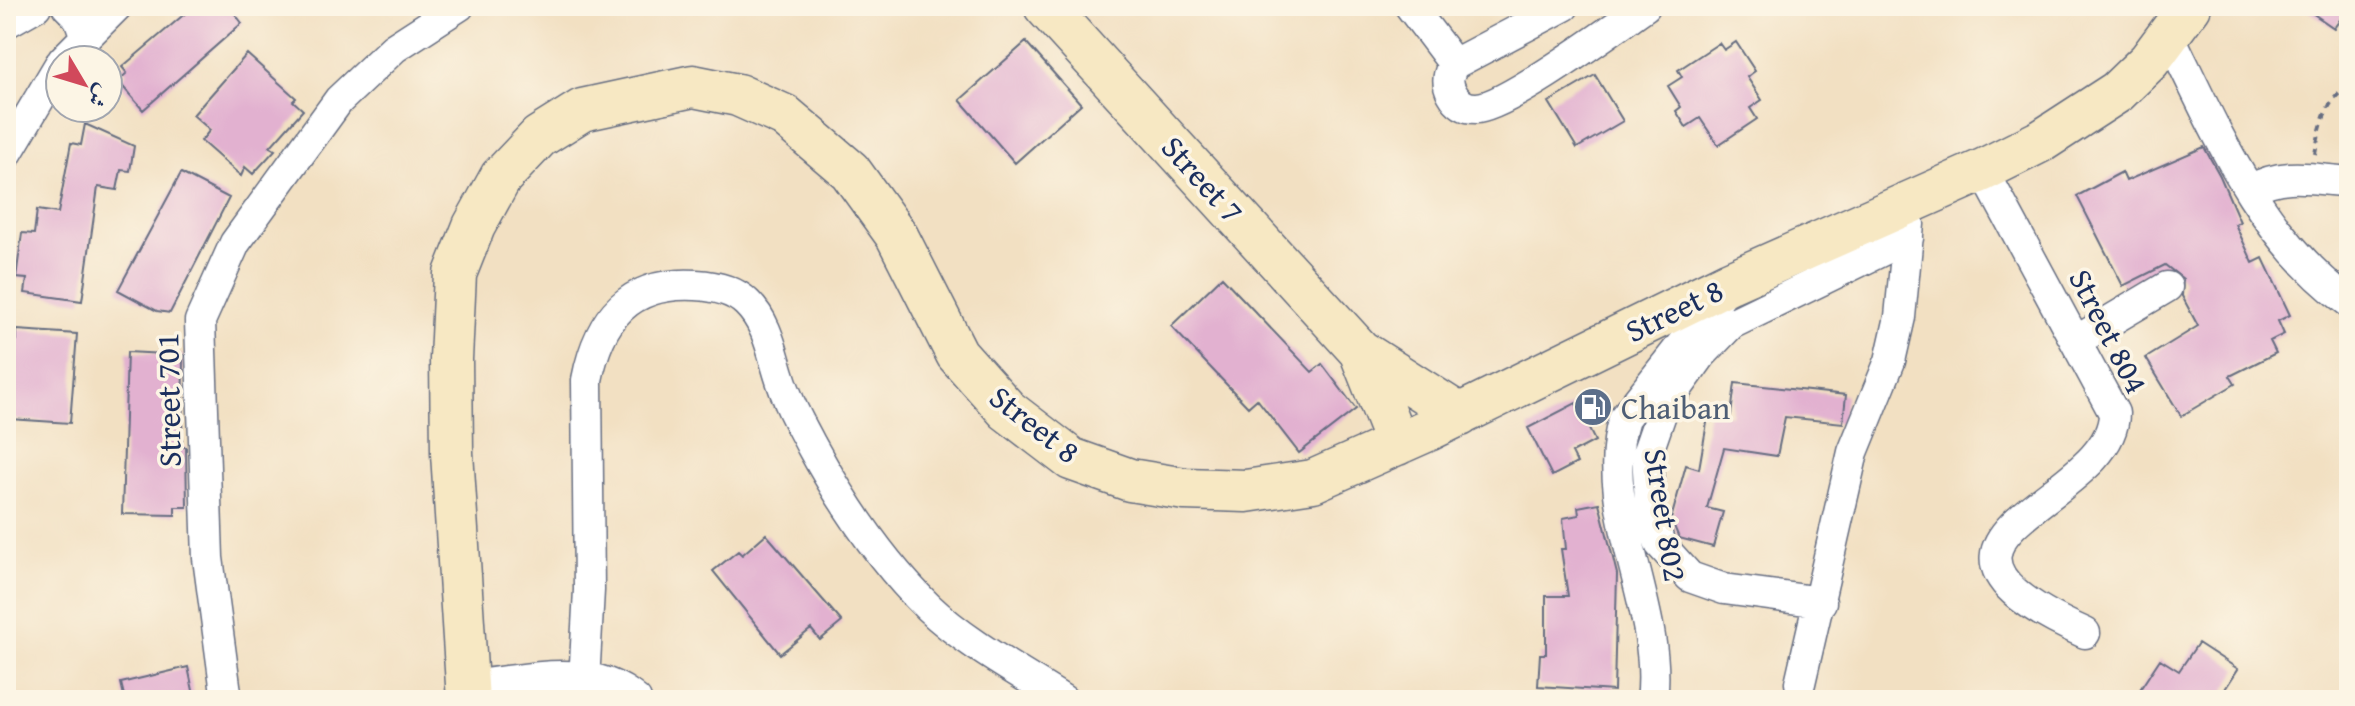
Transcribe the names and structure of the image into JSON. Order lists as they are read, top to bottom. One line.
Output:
{"streets":{"street":["Street 7","Street 8","Street 804","Street 701","Street 802"]},"crossings":[["Street 8","Street 804"],["Street 8","Street 802"]],"places":{"fuel station":["Chaiban"]},"north":"bottom right"}
